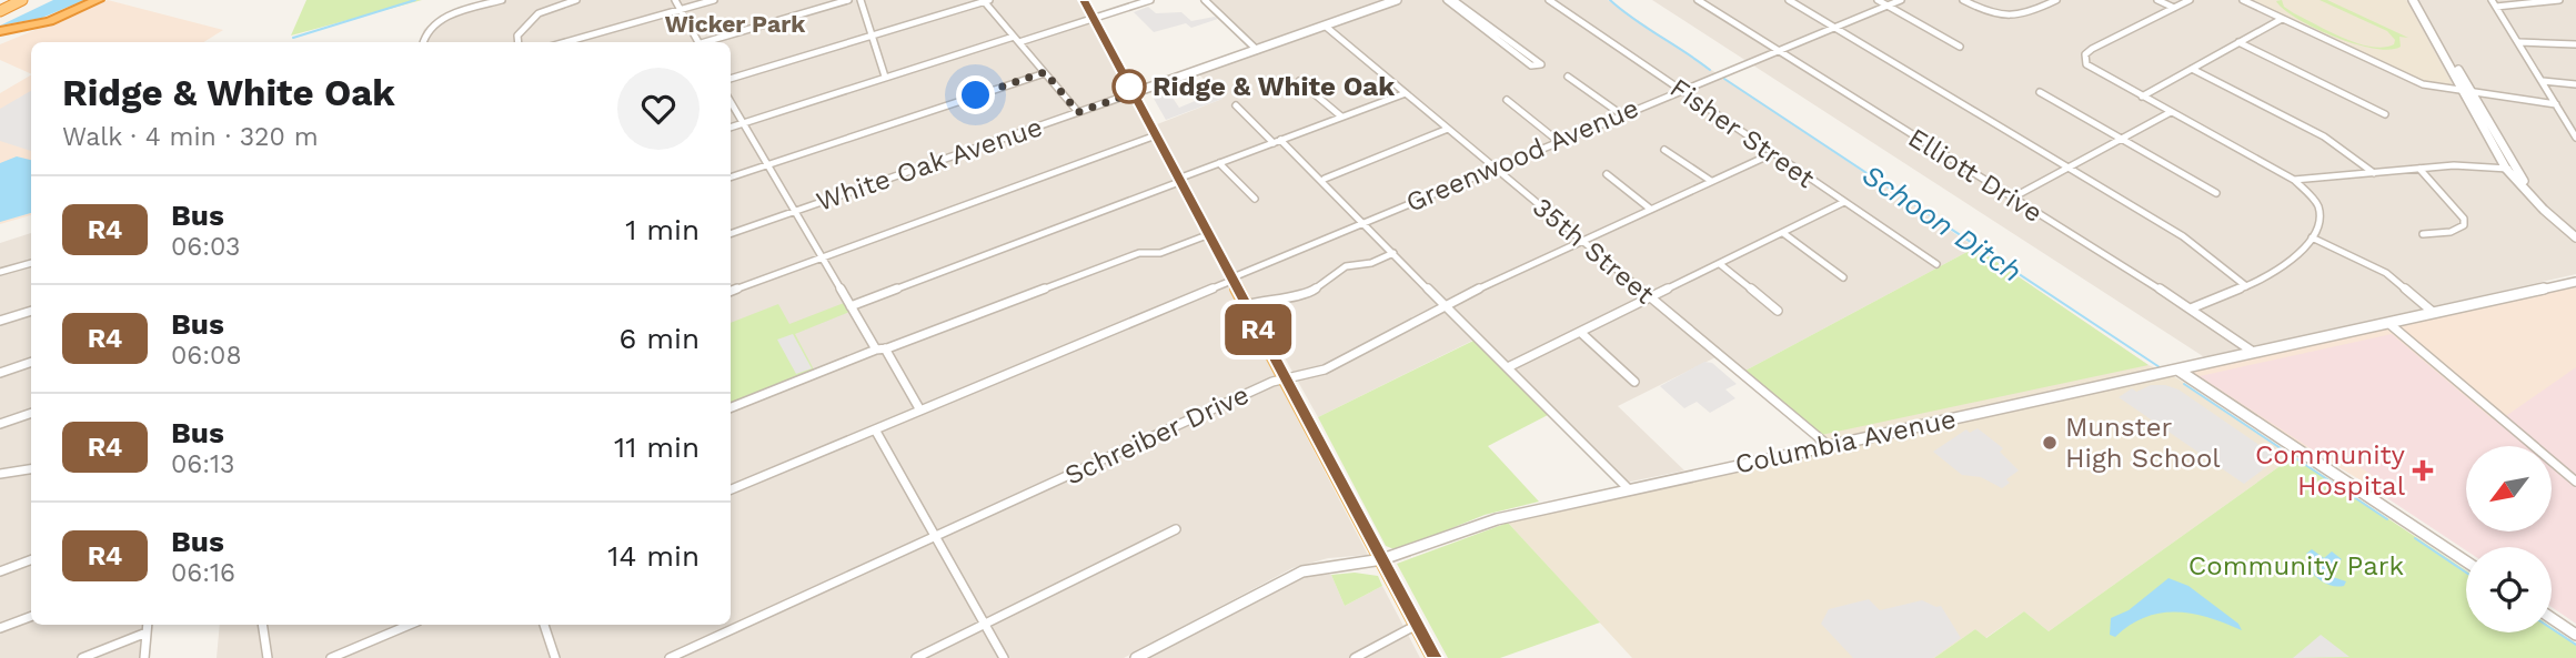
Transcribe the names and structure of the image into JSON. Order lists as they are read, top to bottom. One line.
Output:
{"streets":{"street":["Fisher Street","Greenwood Avenue","White Oak Avenue","Elliott Drive","35th Street","Schreiber Drive","Columbia Avenue"]},"crossings":[["Fisher Street","Greenwood Avenue"],["Fisher Street","Schreiber Drive"],["Greenwood Avenue","Elliott Drive"],["Greenwood Avenue","35th Street"],["White Oak Avenue","35th Street"],["Elliott Drive","Columbia Avenue"],["35th Street","Schreiber Drive"],["35th Street","Columbia Avenue"]],"districts":["Wicker Park"],"water":["Schoon Ditch"],"parks":["Community Park"],"places":{"other":["Ridge & White Oak","Munster High School"],"health":["Community Hospital"]},"lines":["bus line R4"],"north":"bottom left","page":{"on_map":"R4","heading":["Ridge & White Oak","Walk · 4 min · 320 m"],"list":[{"mark":"R4","name":"Bus","note":"06:03","value":"1 min"},{"mark":"R4","name":"Bus","note":"06:08","value":"6 min"},{"mark":"R4","name":"Bus","note":"06:13","value":"11 min"},{"mark":"R4","name":"Bus","note":"06:16","value":"14 min"}]}}
